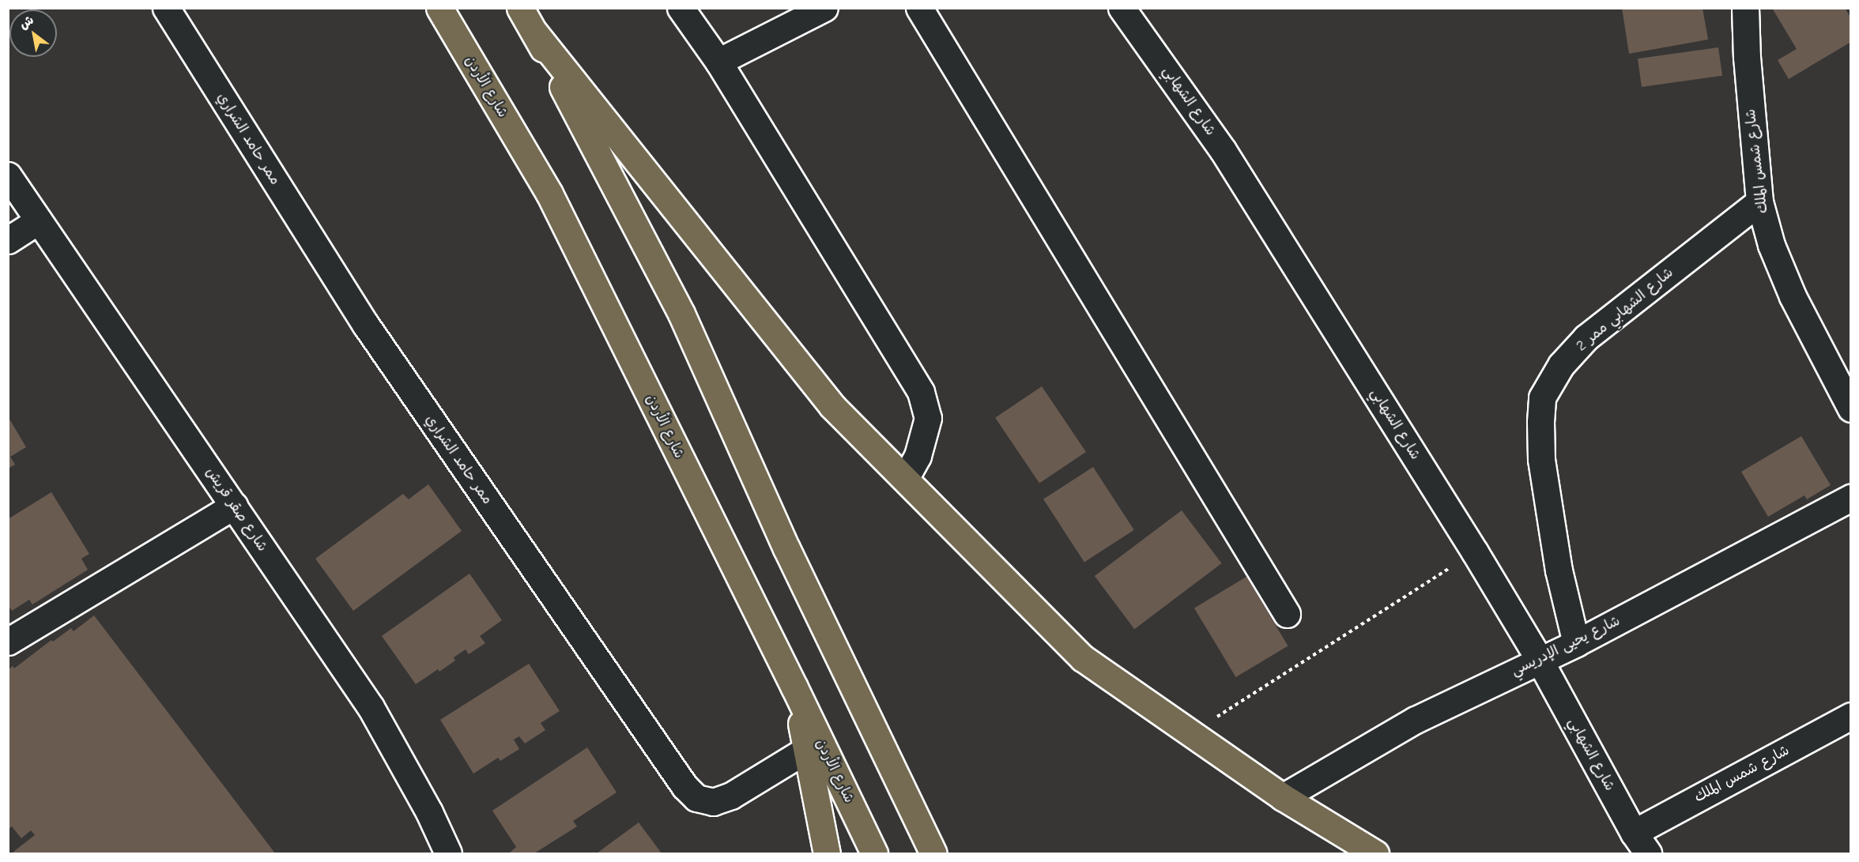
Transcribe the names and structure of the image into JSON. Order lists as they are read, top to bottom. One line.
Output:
{"streets":{"highway":["شارع الأردن"],"street":["شارع الشهابي","ممر حامد الشراري","شارع شمس الملك","شارع الشهابي ممر 2","شارع صقر قريش","شارع يحيى الإدريسي"]},"crossings":[["شارع الشهابي","شارع شمس الملك"],["شارع الشهابي","شارع يحيى الإدريسي"],["شارع شمس الملك","شارع الشهابي ممر 2"],["شارع الشهابي ممر 2","شارع يحيى الإدريسي"]],"north":"top left"}
